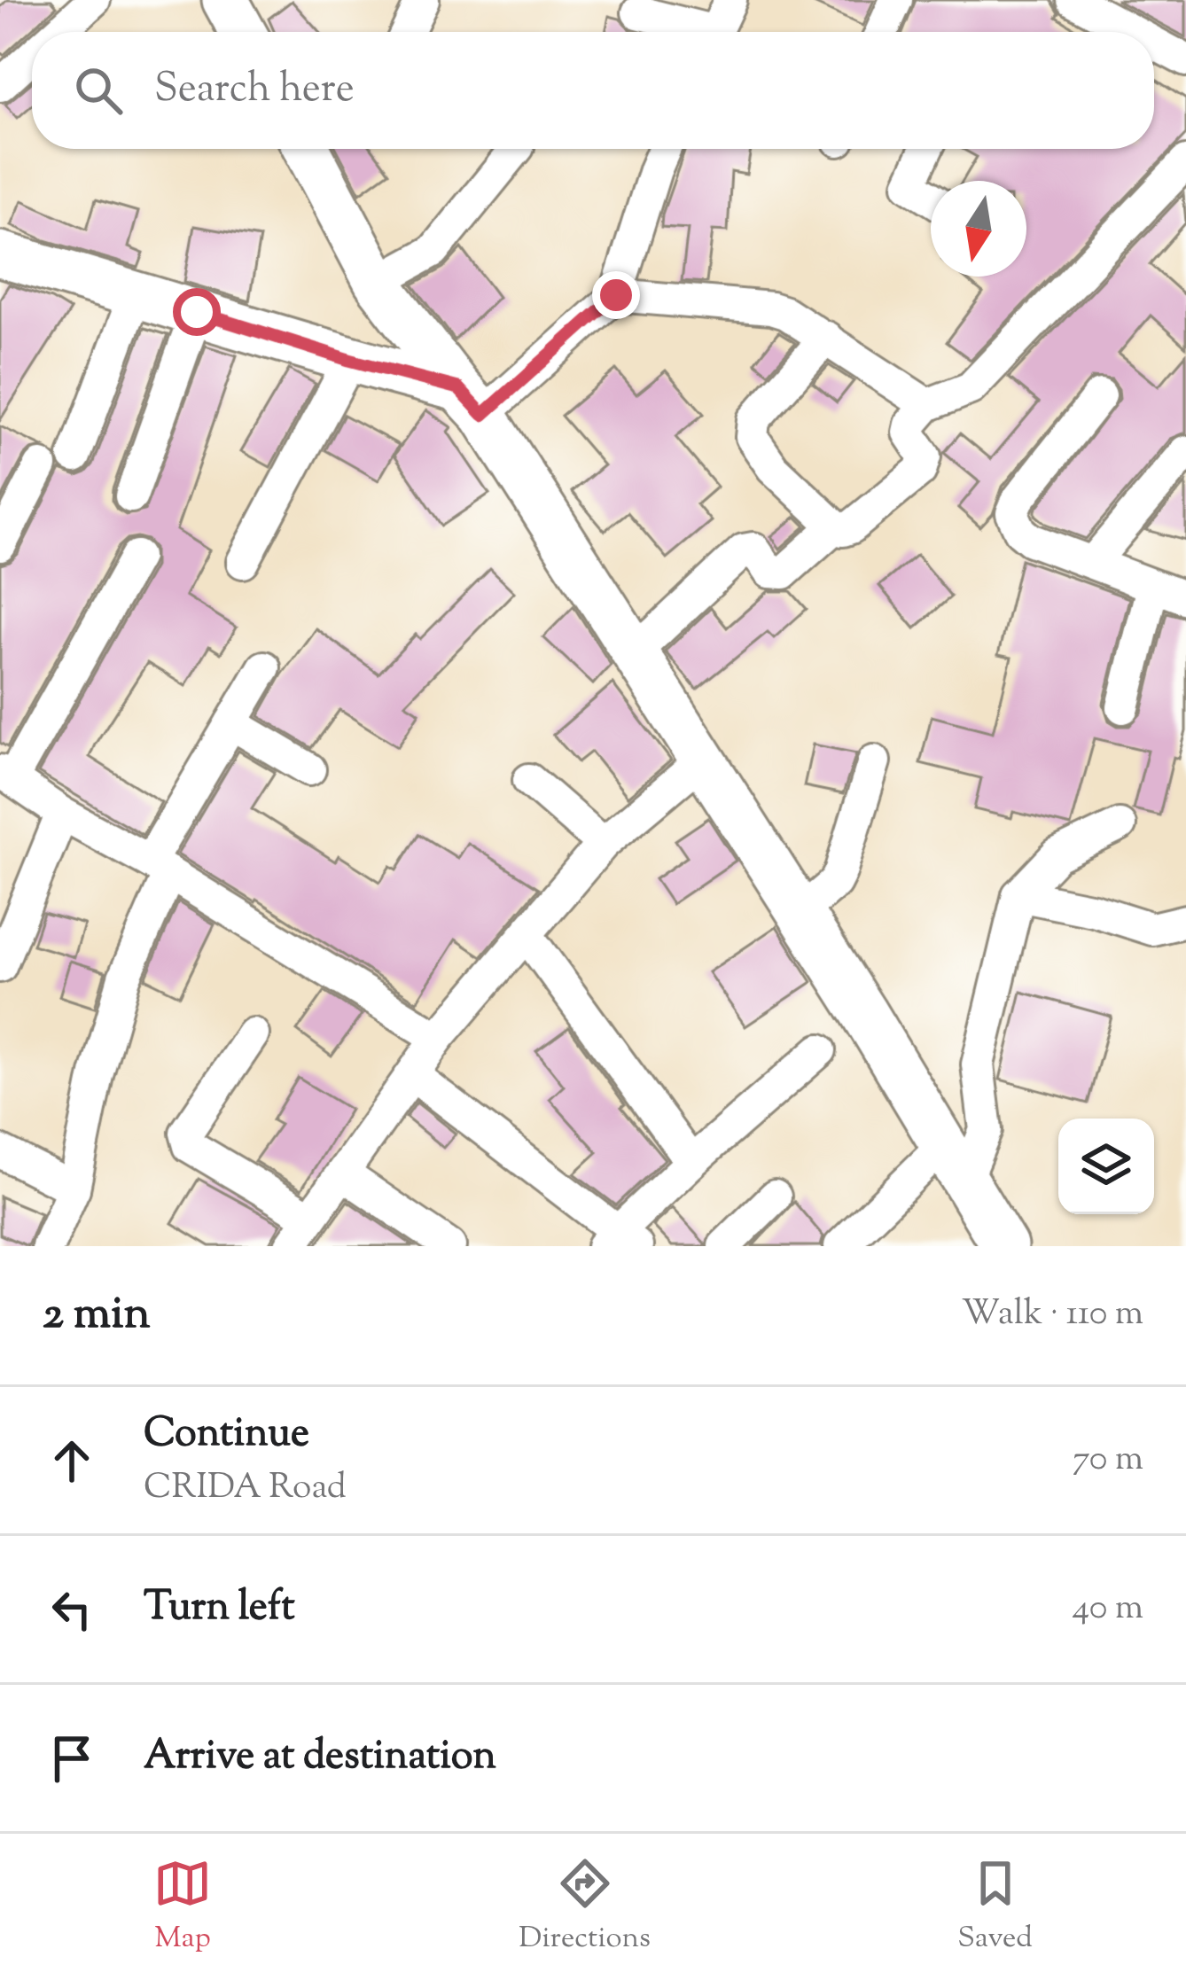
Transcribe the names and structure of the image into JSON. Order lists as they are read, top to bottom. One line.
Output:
{"north":"bottom","page":{"search":"Search here","heading":["2 min","Walk · 110 m"],"list":[["Continue","CRIDA Road","70 m"],["Turn left","40 m"],"Arrive at destination"],"nav":["Map","Directions","Saved"]}}
